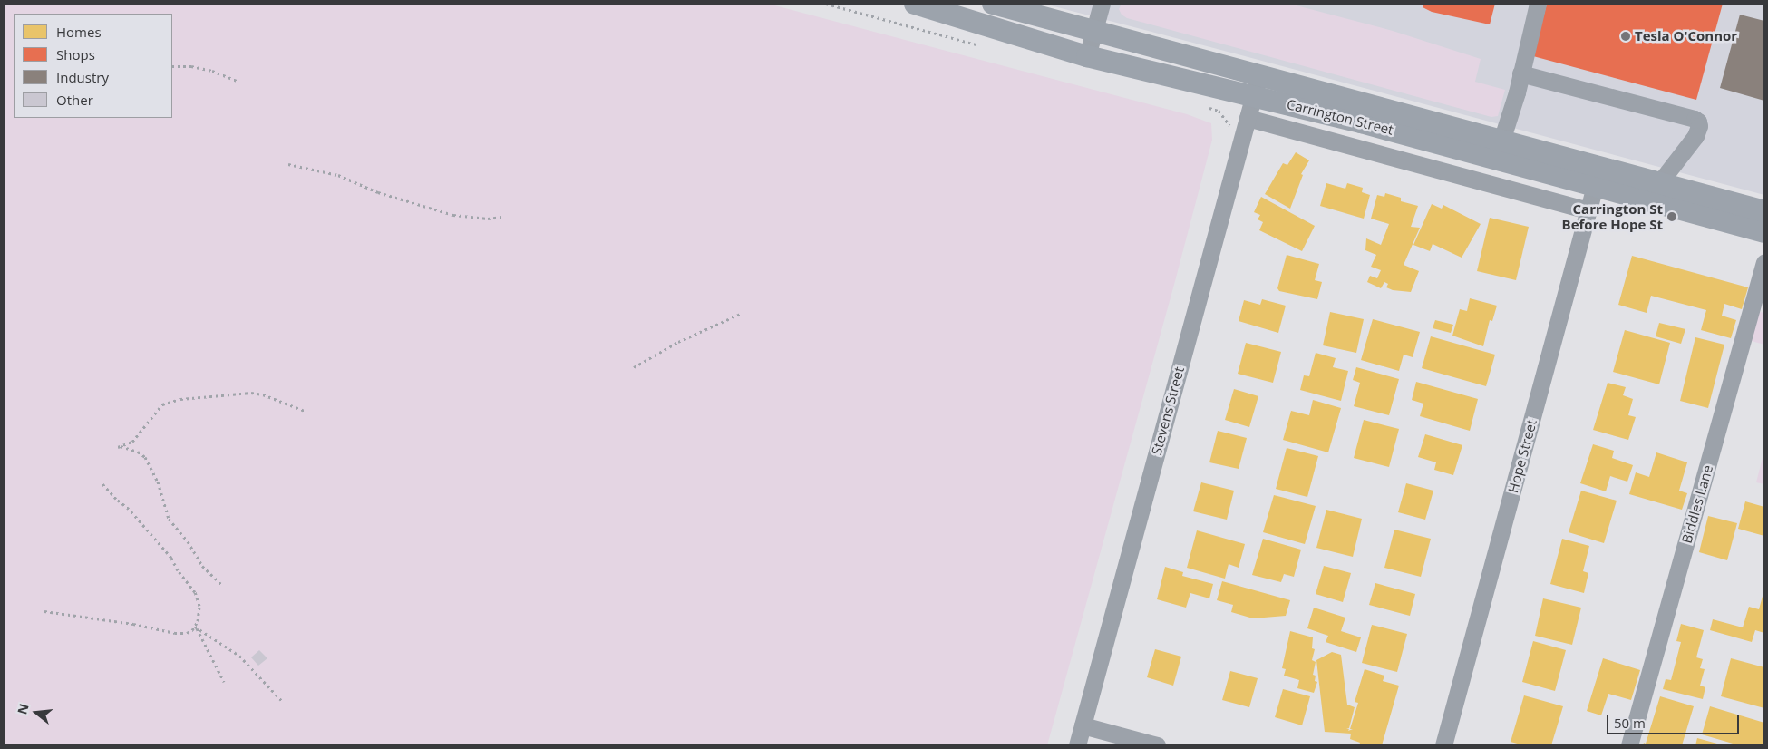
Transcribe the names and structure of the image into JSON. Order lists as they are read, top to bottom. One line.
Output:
{"streets":{"main road":["Carrington Street"],"street":["Stevens Street","Hope Street","Biddles Lane"]},"crossings":[["Carrington Street","Stevens Street"],["Carrington Street","Hope Street"]],"places":["Tesla O'Connor","Carrington St Before Hope St"],"legend":["Homes","Shops","Industry","Other"],"scale_bar":"50 m","north":"left"}
